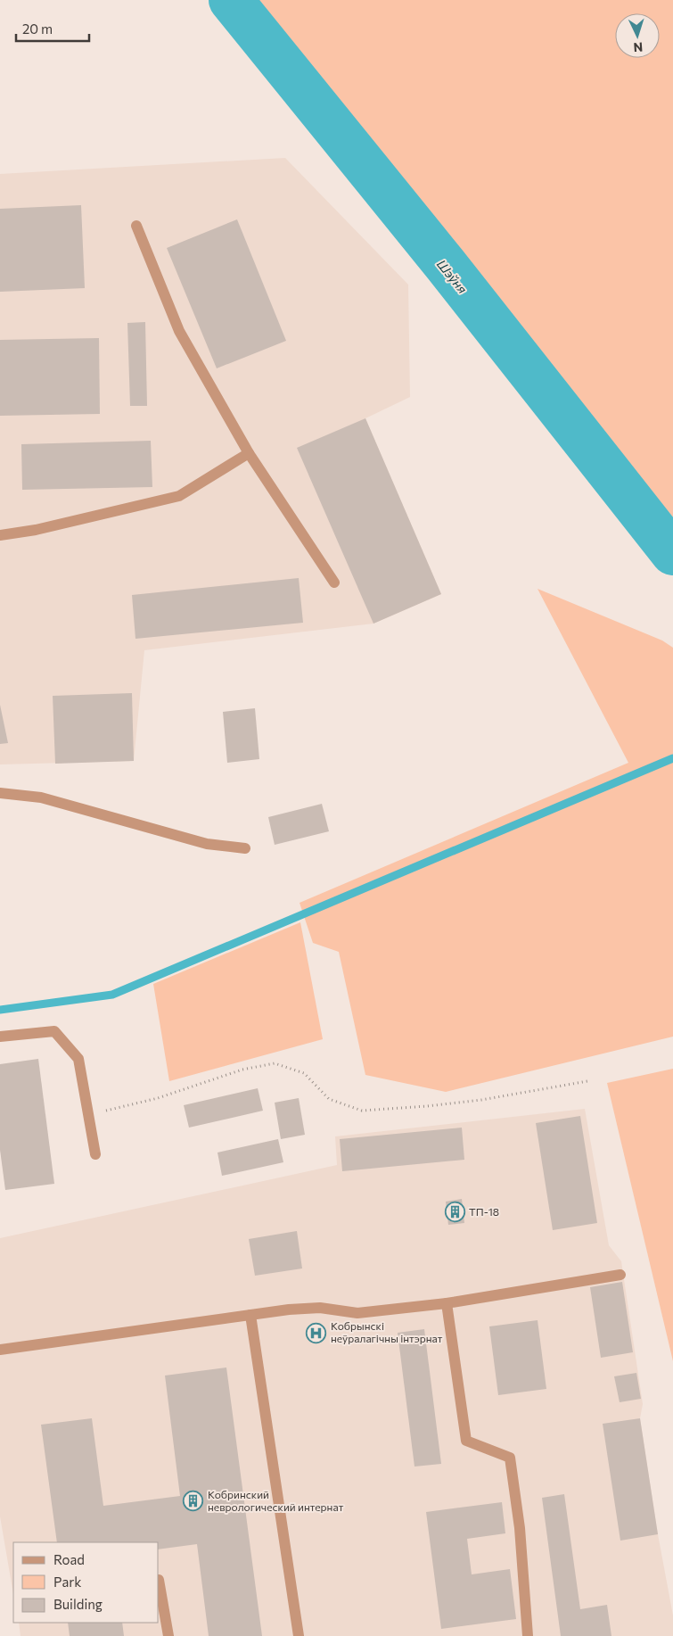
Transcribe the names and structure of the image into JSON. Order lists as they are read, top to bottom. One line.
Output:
{"water":["Шэўня"],"places":{"building":["ТП-18","Кобринский неврологический интернат"],"hospital":["Кобрынскі неўралагічны інтэрнат"]},"legend":["Road","Park","Building"],"scale_bar":"20 m","north":"bottom"}
